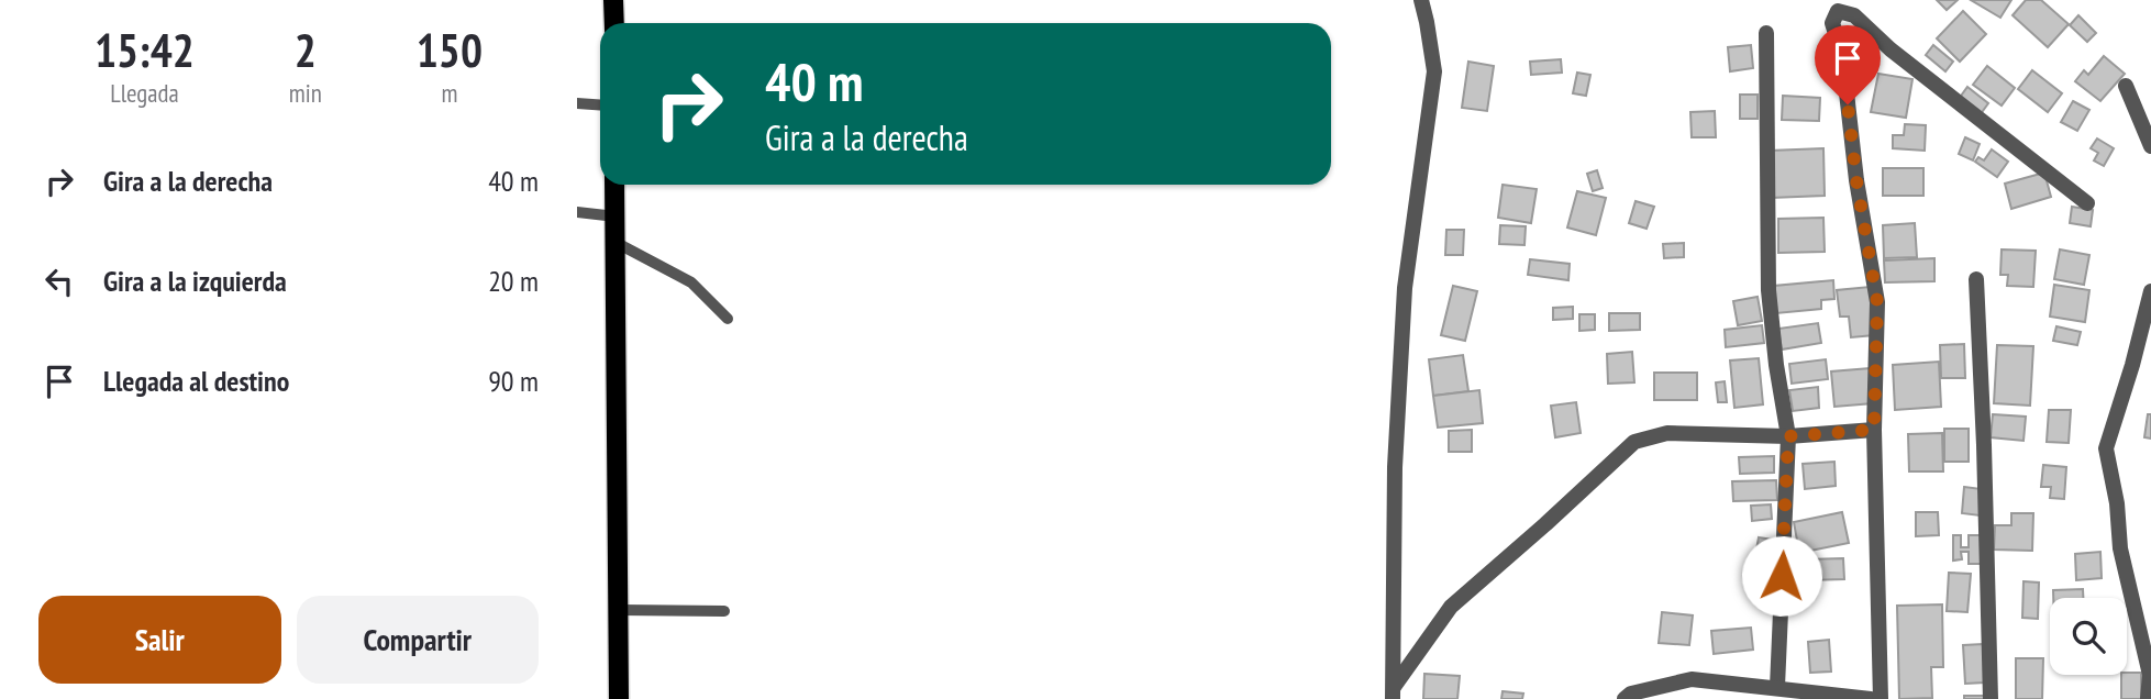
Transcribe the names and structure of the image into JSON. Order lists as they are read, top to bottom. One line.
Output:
{"page":{"eta":["15:42","Llegada","2","min","150","m"],"turn":["40 m","Gira a la derecha"],"list":[{"name":"Gira a la derecha","value":"40 m"},{"name":"Gira a la izquierda","value":"20 m"},{"name":"Llegada al destino","value":"90 m"}],"buttons":["Salir","Compartir"]}}
